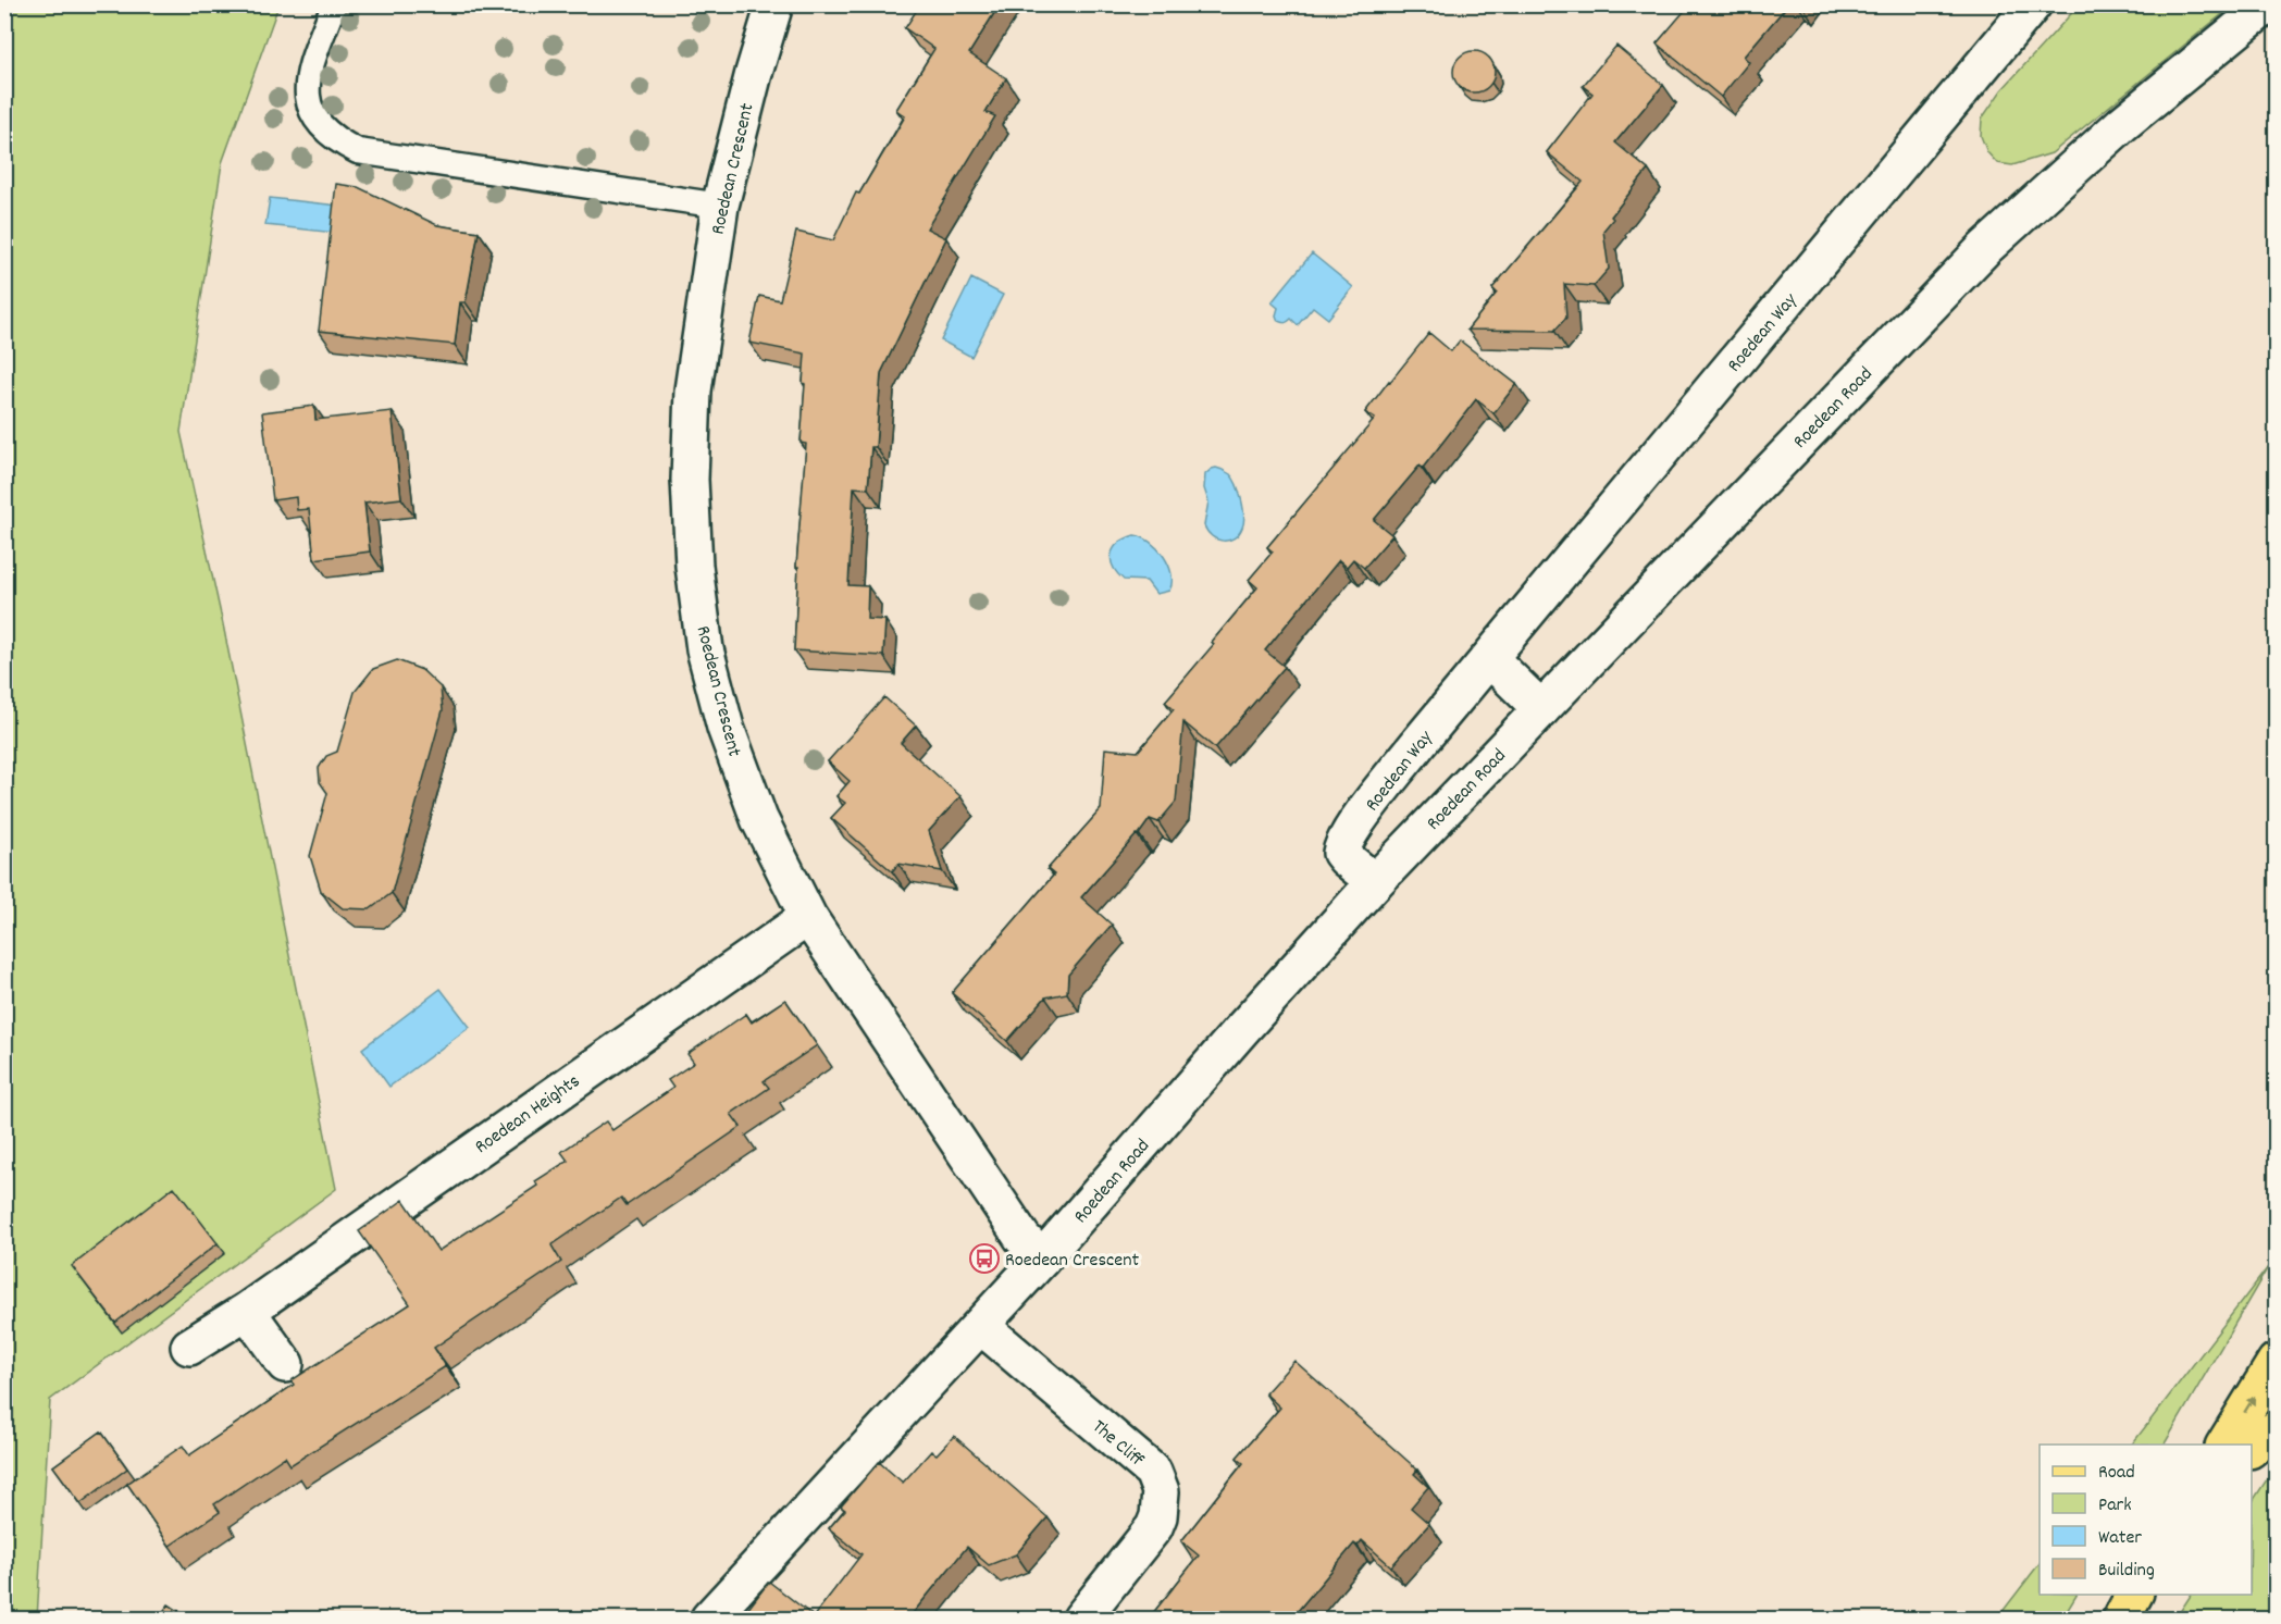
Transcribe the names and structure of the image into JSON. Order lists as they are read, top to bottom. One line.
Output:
{"streets":{"street":["Roedean Crescent","Roedean Way","Roedean Road","Roedean Heights","The Cliff"]},"crossings":[["Roedean Crescent","Roedean Road"],["Roedean Crescent","Roedean Heights"],["Roedean Way","Roedean Road"],["Roedean Road","The Cliff"]],"places":{"bus stop":["Roedean Crescent"]},"legend":["Road","Park","Water","Building"]}
